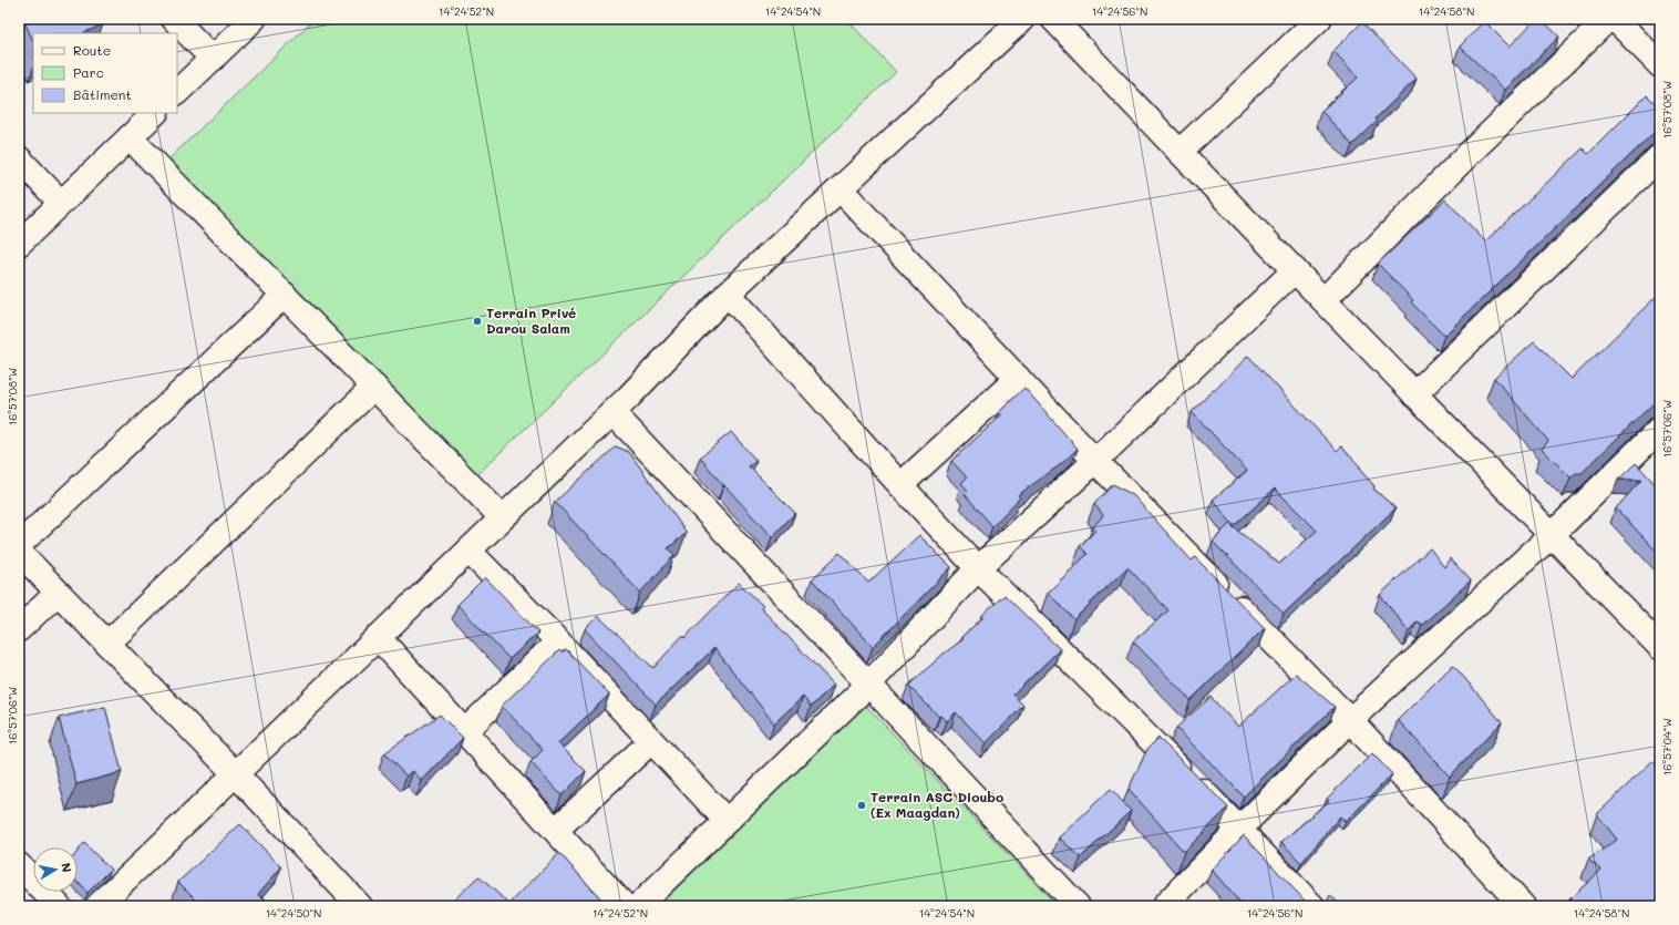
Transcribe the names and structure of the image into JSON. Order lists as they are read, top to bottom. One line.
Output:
{"places":["Terrain Privé Darou Salam","Terrain ASC Dioubo (Ex Maagdan)"],"legend":["Route","Parc","Bâtiment"],"north":"right","coordinates":["14°24'52\"N","14°24'54\"N","14°24'56\"N","14°24'58\"N","16°57'08\"W","16°57'06\"W","16°57'04\"W","14°24'50\"N"]}
